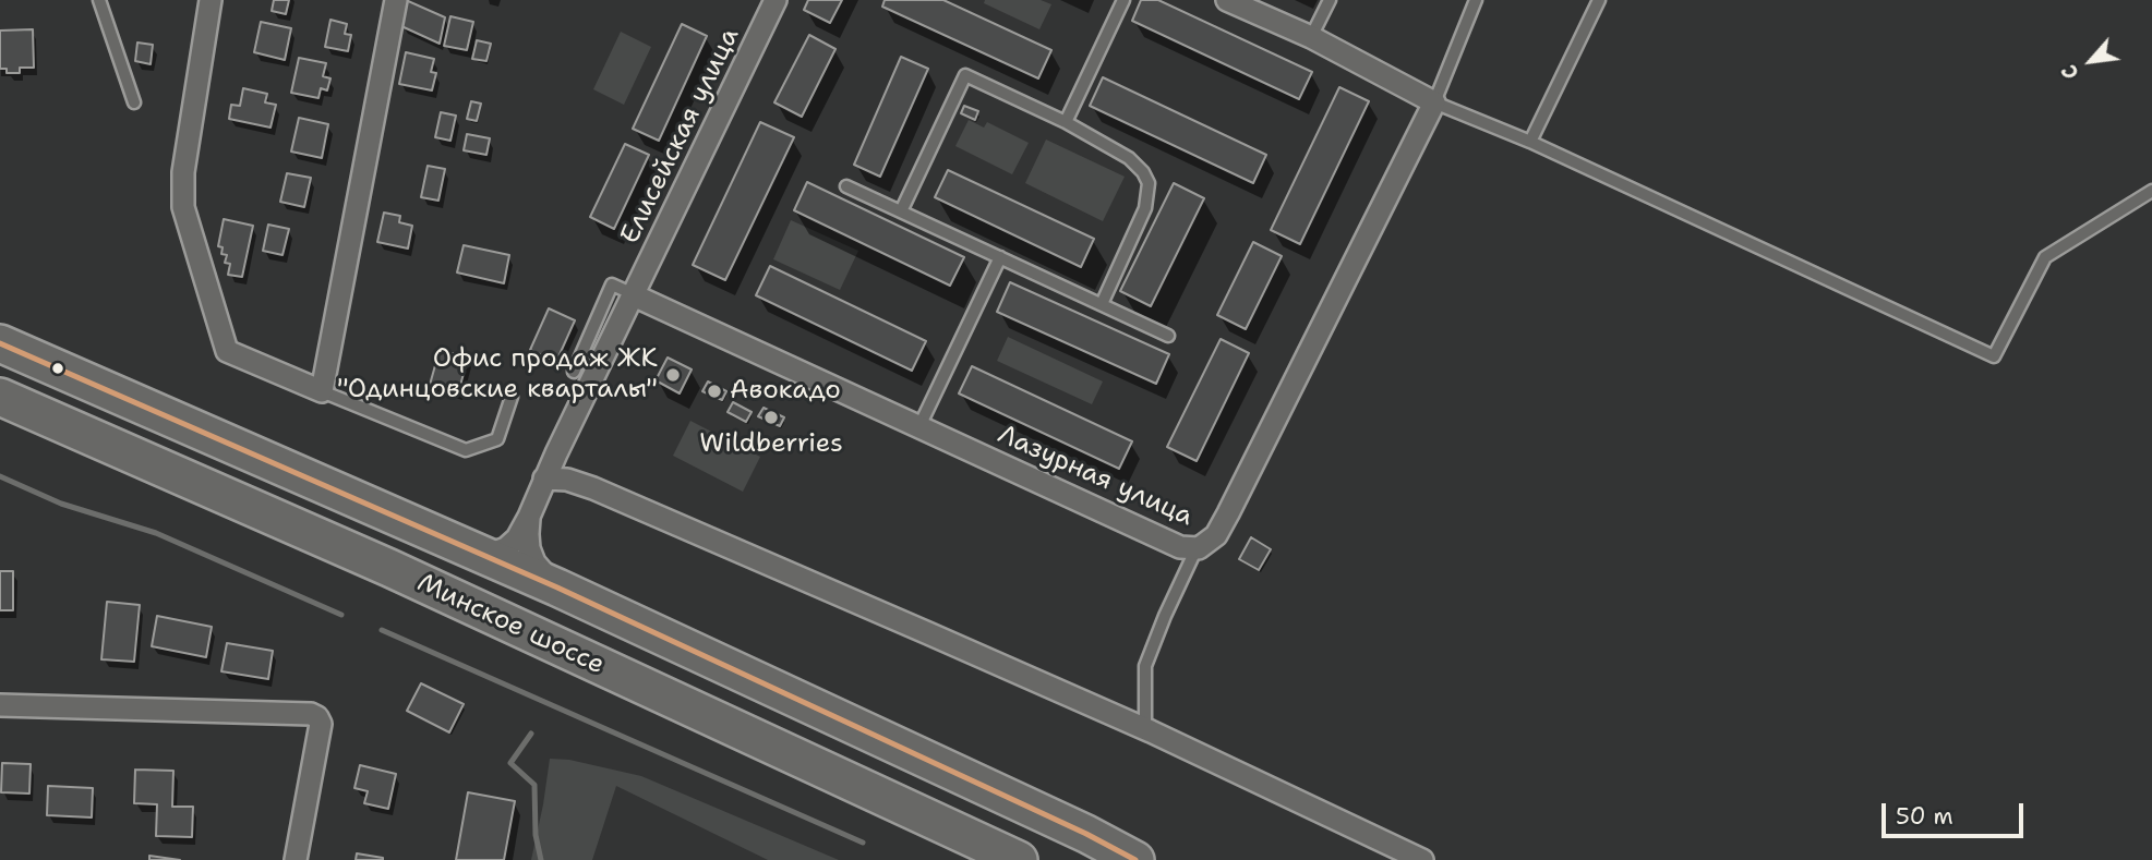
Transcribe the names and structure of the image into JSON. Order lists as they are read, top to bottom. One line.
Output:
{"streets":{"highway":["Минское шоссе"],"street":["Елисейская улица","Лазурная улица"]},"crossings":[["Елисейская улица","Лазурная улица"]],"places":["Офис продаж ЖК \"Одинцовские кварталы\"","Авокадо","Wildberries"],"scale_bar":"50 m","north":"bottom left"}
